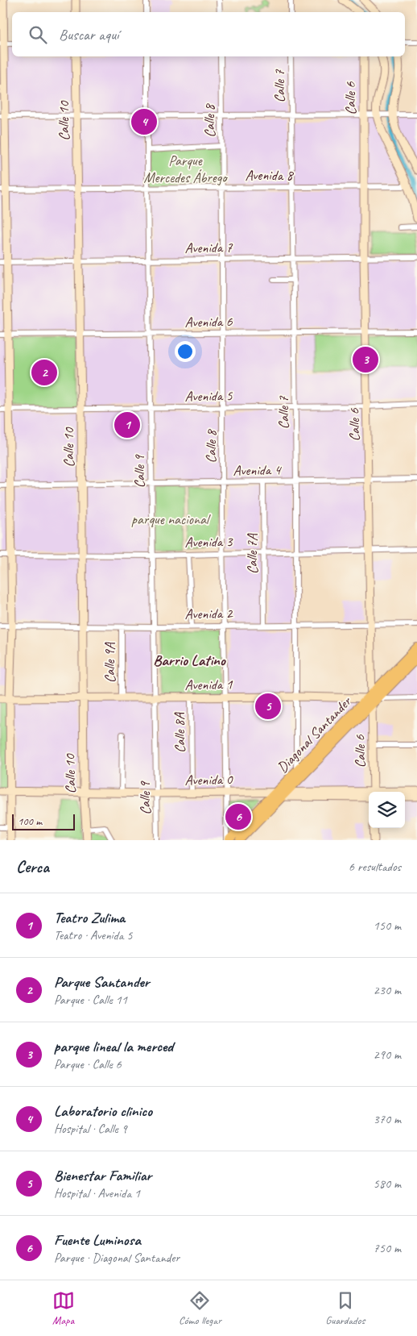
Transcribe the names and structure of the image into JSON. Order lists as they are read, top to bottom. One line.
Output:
{"streets":{"main road":["Diagonal Santander"],"street":["Calle 7","Calle 6","Calle 10","Calle 8","Avenida 8","Avenida 7","Avenida 6","Avenida 5","Avenida 4","Calle 9","Avenida 3","Calle 7A","Avenida 2","Calle 9A","Avenida 1","Calle 8A","Avenida 0"]},"crossings":[["Calle 7","Avenida 8"],["Calle 7","Avenida 7"],["Calle 7","Avenida 6"],["Calle 7","Avenida 5"],["Calle 7","Avenida 4"],["Calle 7","Avenida 3"],["Calle 7","Avenida 2"],["Calle 7","Avenida 1"],["Calle 7","Diagonal Santander"],["Calle 6","Avenida 8"],["Calle 6","Avenida 7"],["Calle 6","Avenida 6"],["Calle 6","Avenida 5"],["Calle 6","Avenida 4"],["Calle 6","Avenida 3"],["Calle 6","Avenida 2"],["Calle 6","Avenida 1"],["Calle 6","Diagonal Santander"],["Calle 10","Avenida 8"],["Calle 10","Avenida 7"],["Calle 10","Avenida 6"],["Calle 10","Avenida 5"],["Calle 10","Avenida 4"],["Calle 10","Avenida 3"],["Calle 10","Avenida 2"],["Calle 10","Avenida 1"],["Calle 10","Avenida 0"],["Calle 8","Avenida 8"],["Calle 8","Avenida 7"],["Calle 8","Avenida 6"],["Calle 8","Avenida 5"],["Calle 8","Avenida 4"],["Calle 8","Avenida 3"],["Calle 8","Avenida 2"],["Calle 8","Avenida 1"],["Calle 8","Diagonal Santander"],["Calle 8","Avenida 0"],["Avenida 8","Calle 9"],["Avenida 7","Calle 9"],["Avenida 6","Calle 9"],["Avenida 5","Calle 9"],["Avenida 4","Calle 9"],["Avenida 4","Calle 7A"],["Calle 9","Avenida 3"],["Calle 9","Avenida 2"],["Calle 9","Avenida 1"],["Calle 9","Avenida 0"],["Avenida 3","Calle 7A"],["Calle 7A","Avenida 2"],["Avenida 2","Calle 9A"],["Calle 9A","Avenida 1"],["Avenida 1","Calle 8A"],["Avenida 1","Diagonal Santander"],["Calle 8A","Avenida 0"],["Diagonal Santander","Avenida 0"]],"districts":["Barrio Latino"],"parks":["Parque Mercedes Ábrego","parque nacional"],"scale_bar":"100 m","page":{"search":"Buscar aquí","pins":["4","3","2","1","5","6"],"scale":"100 m","heading":["Cerca","6 resultados"],"list":[{"mark":"1","name":"Teatro Zulima","note":"Teatro · Avenida 5","value":"150 m"},{"mark":"2","name":"Parque Santander","note":"Parque · Calle 11","value":"230 m"},{"mark":"3","name":"parque lineal la merced","note":"Parque · Calle 6","value":"290 m"},{"mark":"4","name":"Laboratorio clinico","note":"Hospital · Calle 9","value":"370 m"},{"mark":"5","name":"Bienestar Familiar","note":"Hospital · Avenida 1","value":"580 m"},{"mark":"6","name":"Fuente Luminosa","note":"Parque · Diagonal Santander","value":"750 m"}],"nav":["Mapa","Cómo llegar","Guardados"]}}
